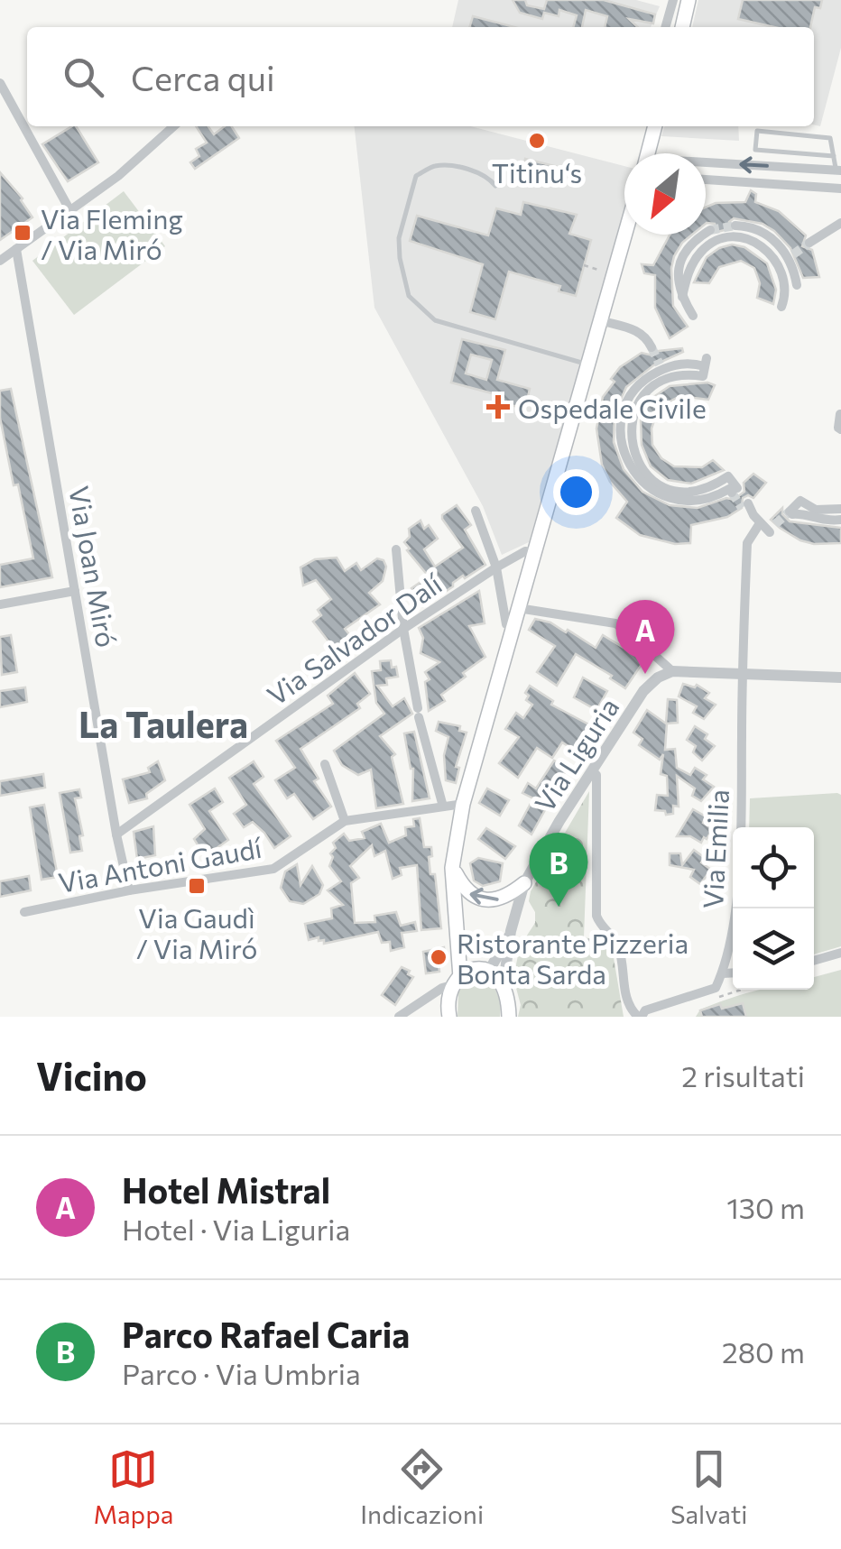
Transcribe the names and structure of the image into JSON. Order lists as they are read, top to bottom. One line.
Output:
{"streets":{"street":["Via Joan Miró","Via Salvador Dalí","Via Liguria","Via Emilia","Via Antoni Gaudí"]},"crossings":[["Via Joan Miró","Via Salvador Dalí"],["Via Joan Miró","Via Antoni Gaudí"]],"districts":["La Taulera"],"places":{"other":["Titinu‘s","Ristorante Pizzeria Bonta Sarda"],"transit":["Via Fleming / Via Miró","Via Gaudì / Via Miró"],"health":["Ospedale Civile"]},"north":"bottom left","page":{"search":"Cerca qui","pins":["A","B"],"heading":["Vicino","2 risultati"],"list":[{"mark":"A","name":"Hotel Mistral","note":"Hotel · Via Liguria","value":"130 m"},{"mark":"B","name":"Parco Rafael Caria","note":"Parco · Via Umbria","value":"280 m"}],"nav":["Mappa","Indicazioni","Salvati"]}}
